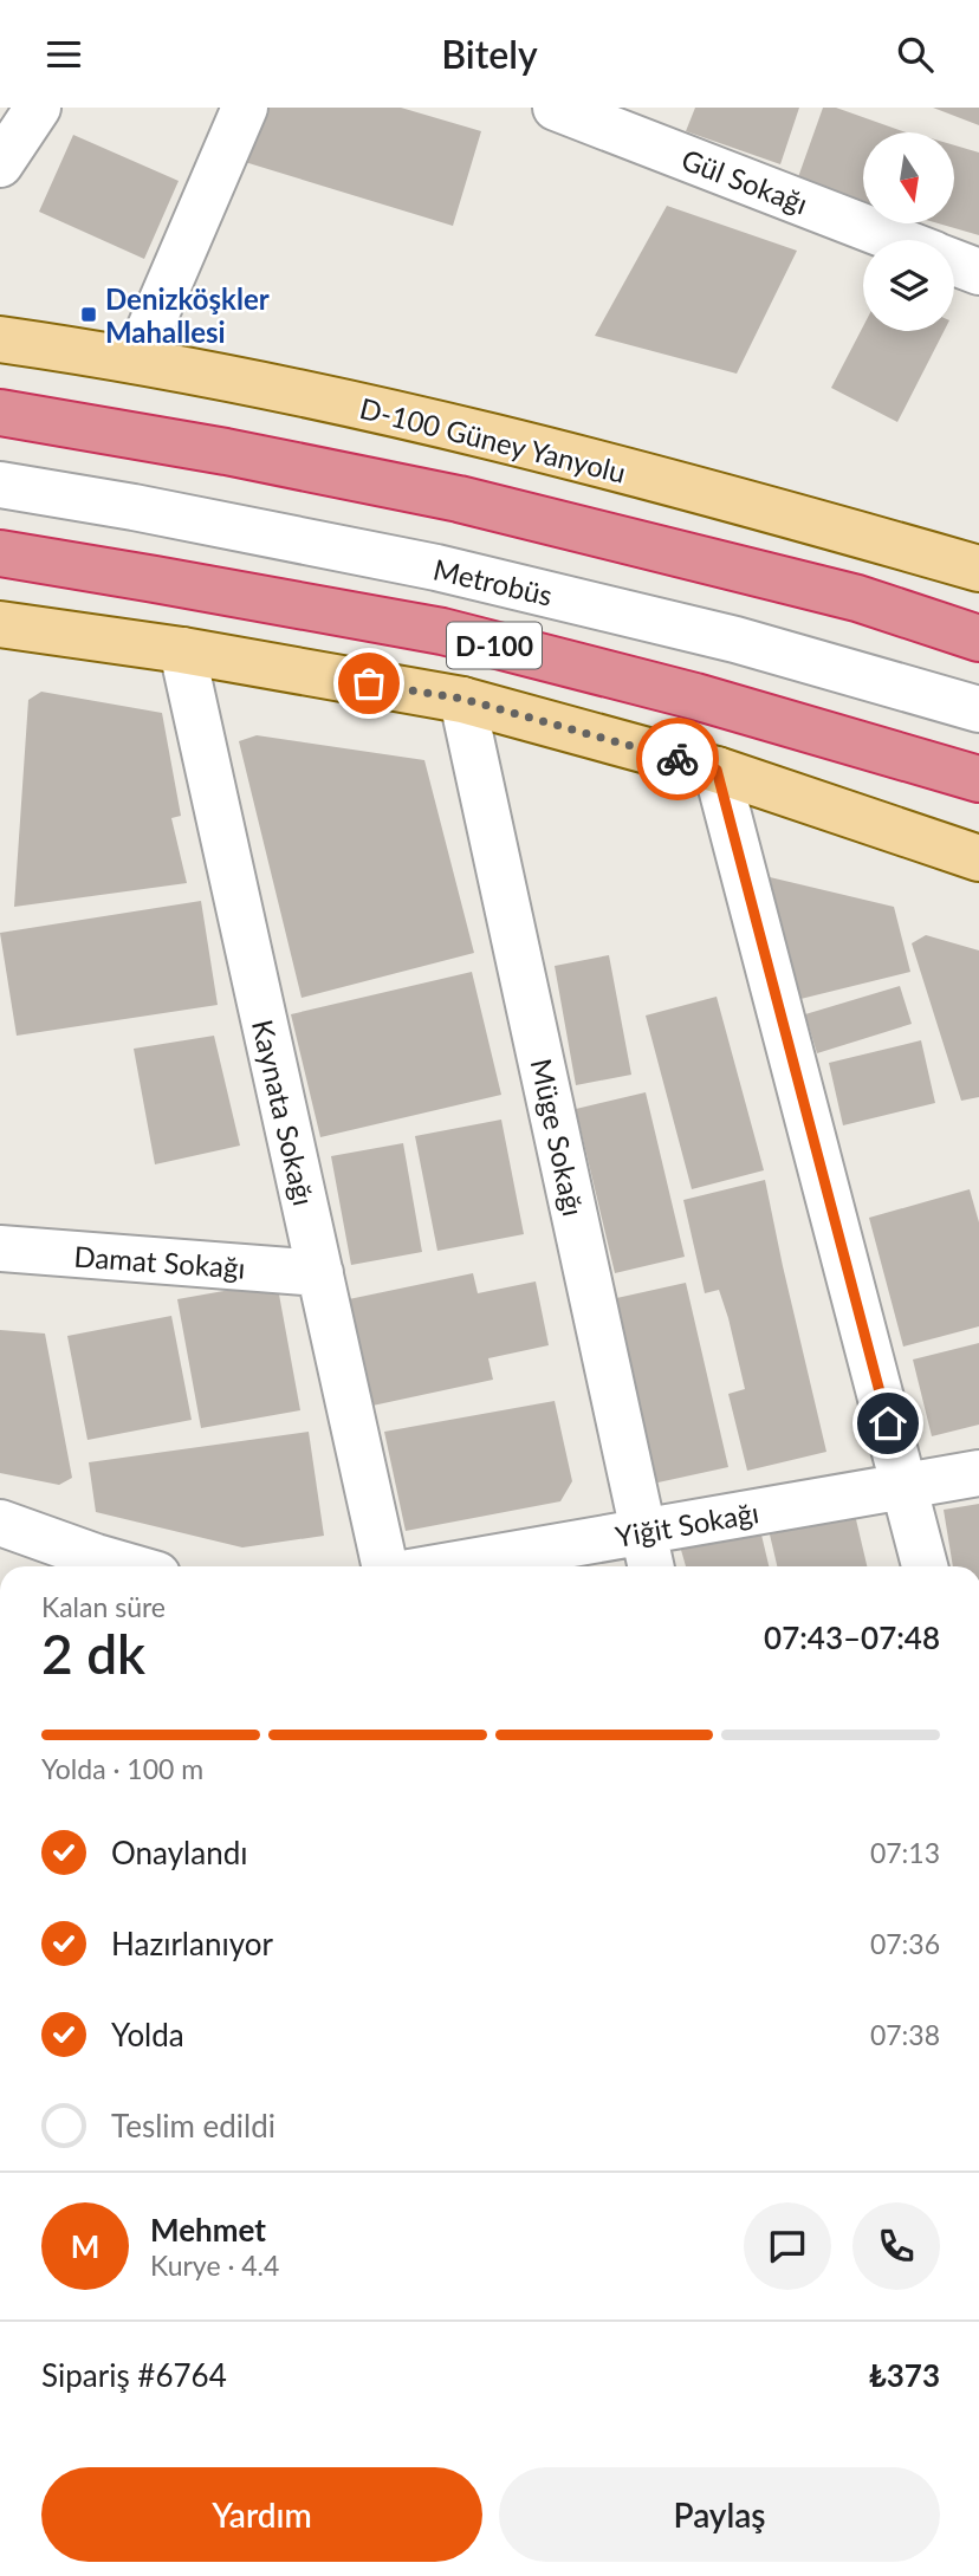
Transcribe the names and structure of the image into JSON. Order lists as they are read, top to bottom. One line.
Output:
{"streets":{"highway":["D-100"],"main road":["D-100 Güney Yanyolu"],"street":["Gül Sokağı","Metrobüs","Kaynata Sokağı","Müge Sokağı","Damat Sokağı","Yiğit Sokağı"]},"crossings":[["Kaynata Sokağı","Damat Sokağı"],["Müge Sokağı","Yiğit Sokağı"]],"places":{"transit":["Denizköşkler Mahallesi"]},"north":"bottom","page":{"header":"Bitely","heading":["2 dk","Kalan süre","07:43–07:48"],"panel":["Mehmet","Kurye · 4.4","Sipariş #6764","₺373"],"bar":"Yolda · 100 m","list":[["Onaylandı","07:13"],["Hazırlanıyor","07:36"],["Yolda","07:38"],"Teslim edildi"],"round":"M","buttons":["Yardım","Paylaş"]}}
